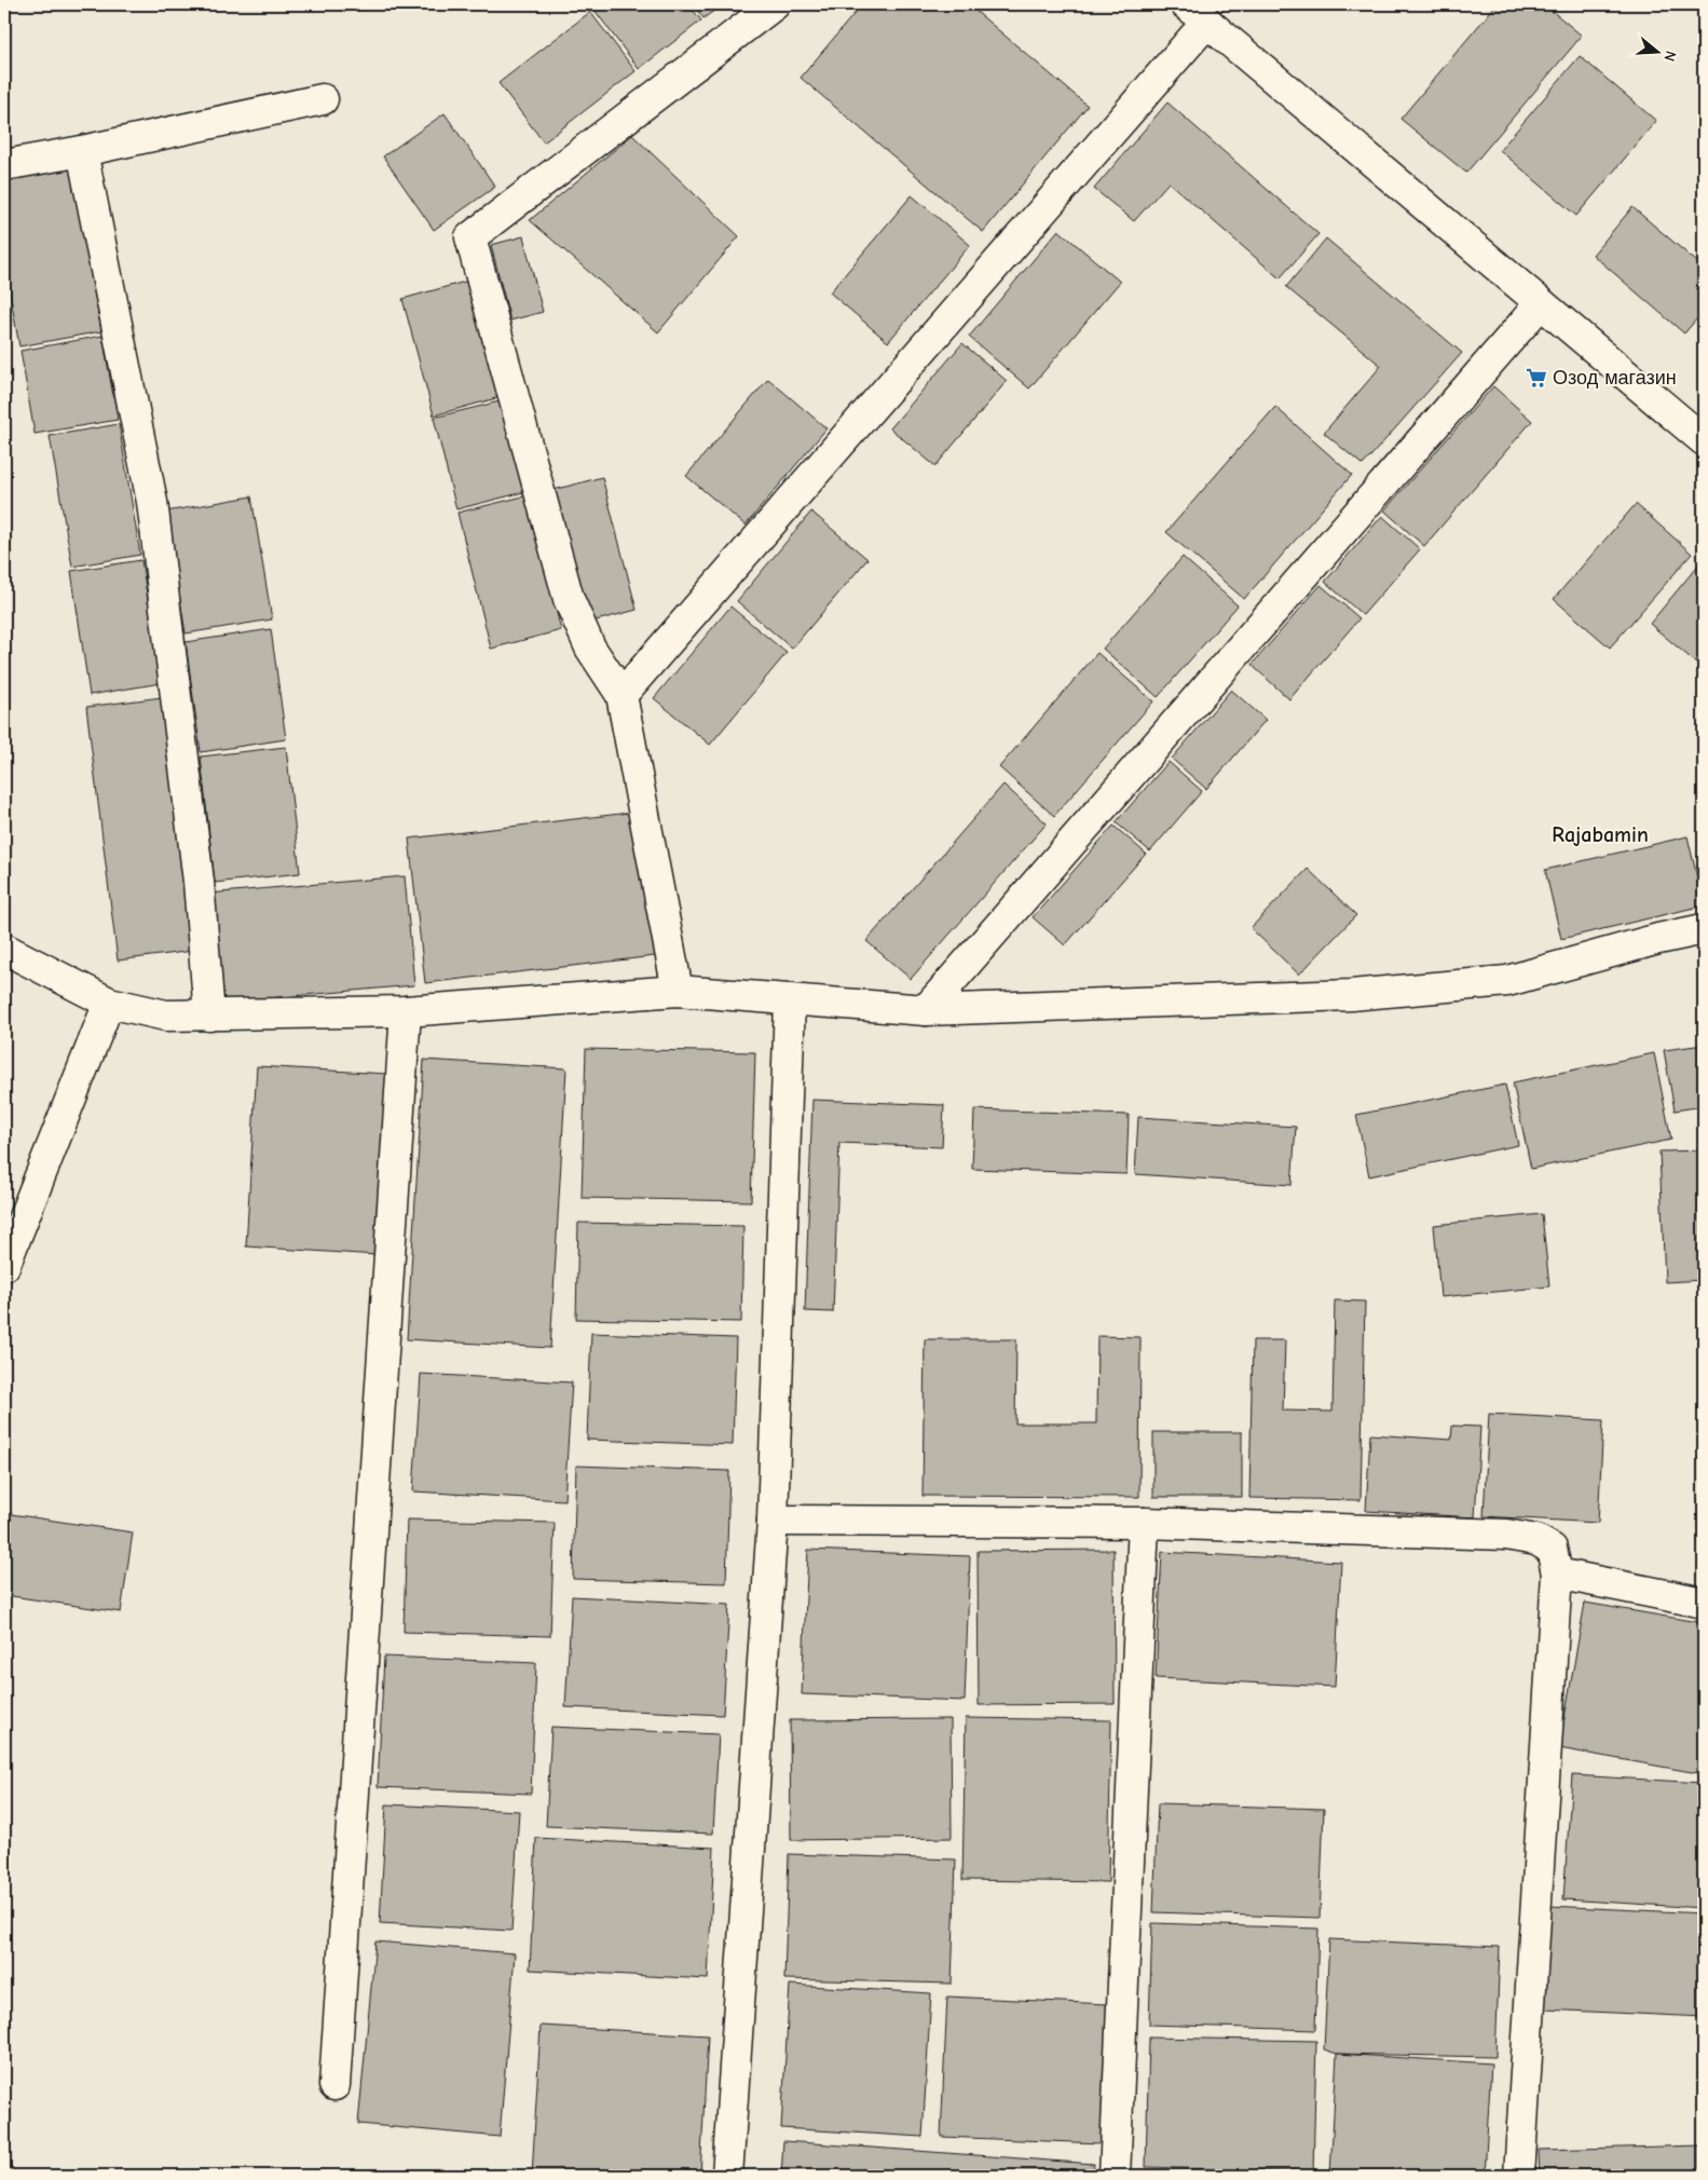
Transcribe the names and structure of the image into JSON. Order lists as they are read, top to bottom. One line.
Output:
{"districts":["Rajabamin"],"places":{"supermarket":["Озод магазин"]},"north":"right"}
